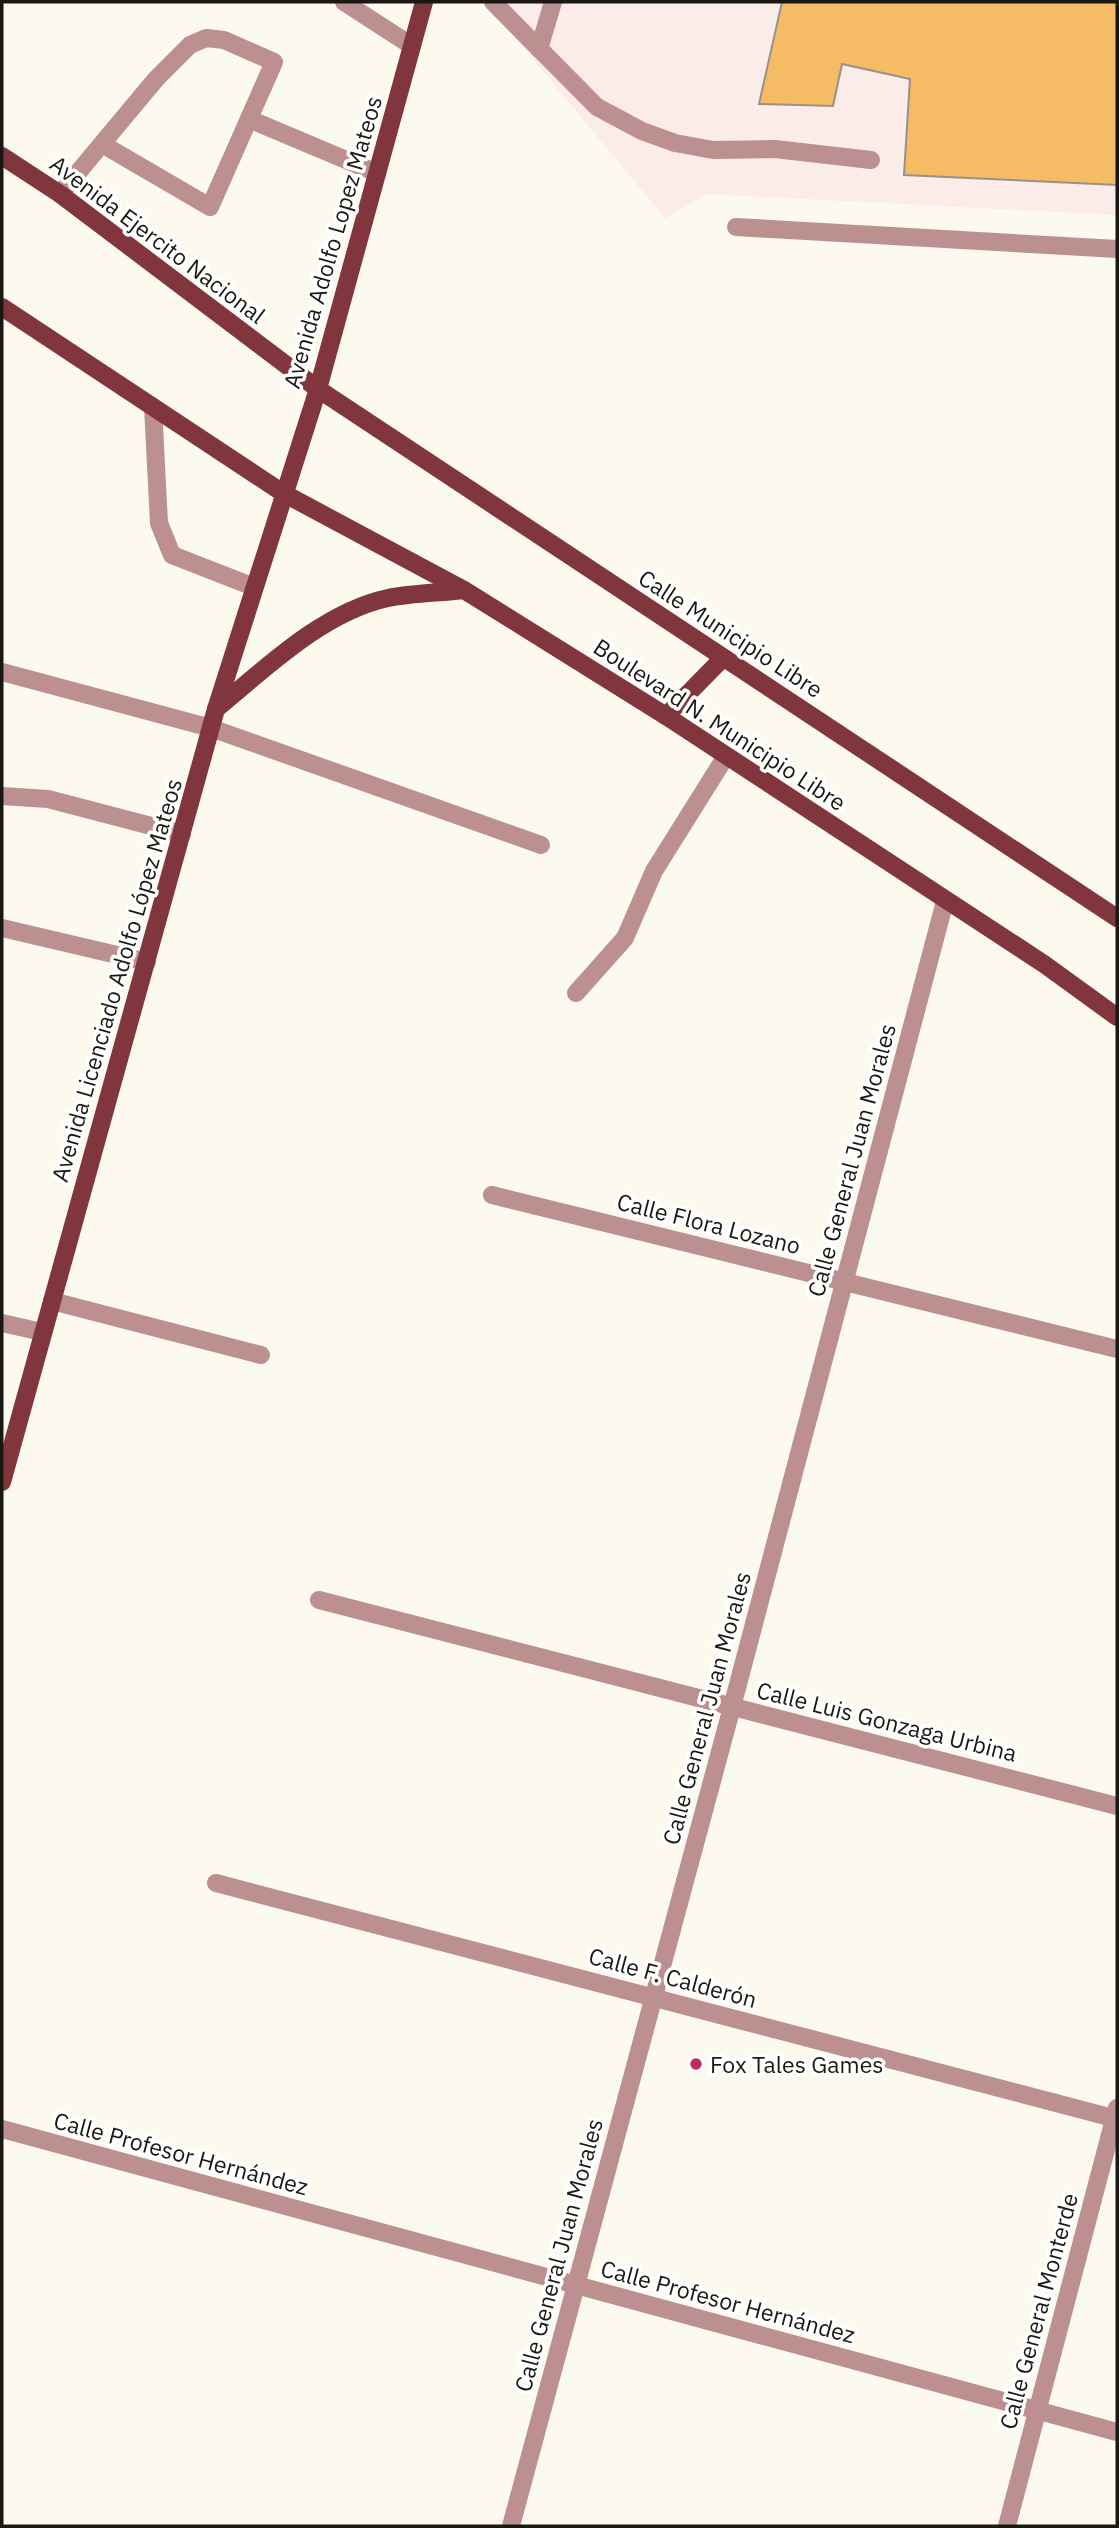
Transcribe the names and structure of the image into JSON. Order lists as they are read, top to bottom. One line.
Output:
{"streets":{"main road":["Avenida Ejercito Nacional","Avenida Adolfo Lopez Mateos","Calle Municipio Libre","Boulevard N. Municipio Libre","Avenida Licenciado Adolfo López Mateos"],"street":["Calle General Juan Morales","Calle Flora Lozano","Calle Luis Gonzaga Urbina","Calle F. Calderón","Calle Profesor Hernández","Calle General Monterde"]},"crossings":[["Avenida Ejercito Nacional","Avenida Adolfo Lopez Mateos"],["Avenida Ejercito Nacional","Calle Municipio Libre"],["Avenida Adolfo Lopez Mateos","Calle Municipio Libre"],["Avenida Adolfo Lopez Mateos","Boulevard N. Municipio Libre"],["Avenida Adolfo Lopez Mateos","Avenida Licenciado Adolfo López Mateos"],["Boulevard N. Municipio Libre","Avenida Licenciado Adolfo López Mateos"],["Boulevard N. Municipio Libre","Calle General Juan Morales"],["Calle General Juan Morales","Calle Flora Lozano"],["Calle General Juan Morales","Calle Luis Gonzaga Urbina"],["Calle General Juan Morales","Calle F. Calderón"],["Calle General Juan Morales","Calle Profesor Hernández"],["Calle F. Calderón","Calle General Monterde"],["Calle Profesor Hernández","Calle General Monterde"]],"places":["Fox Tales Games"]}
